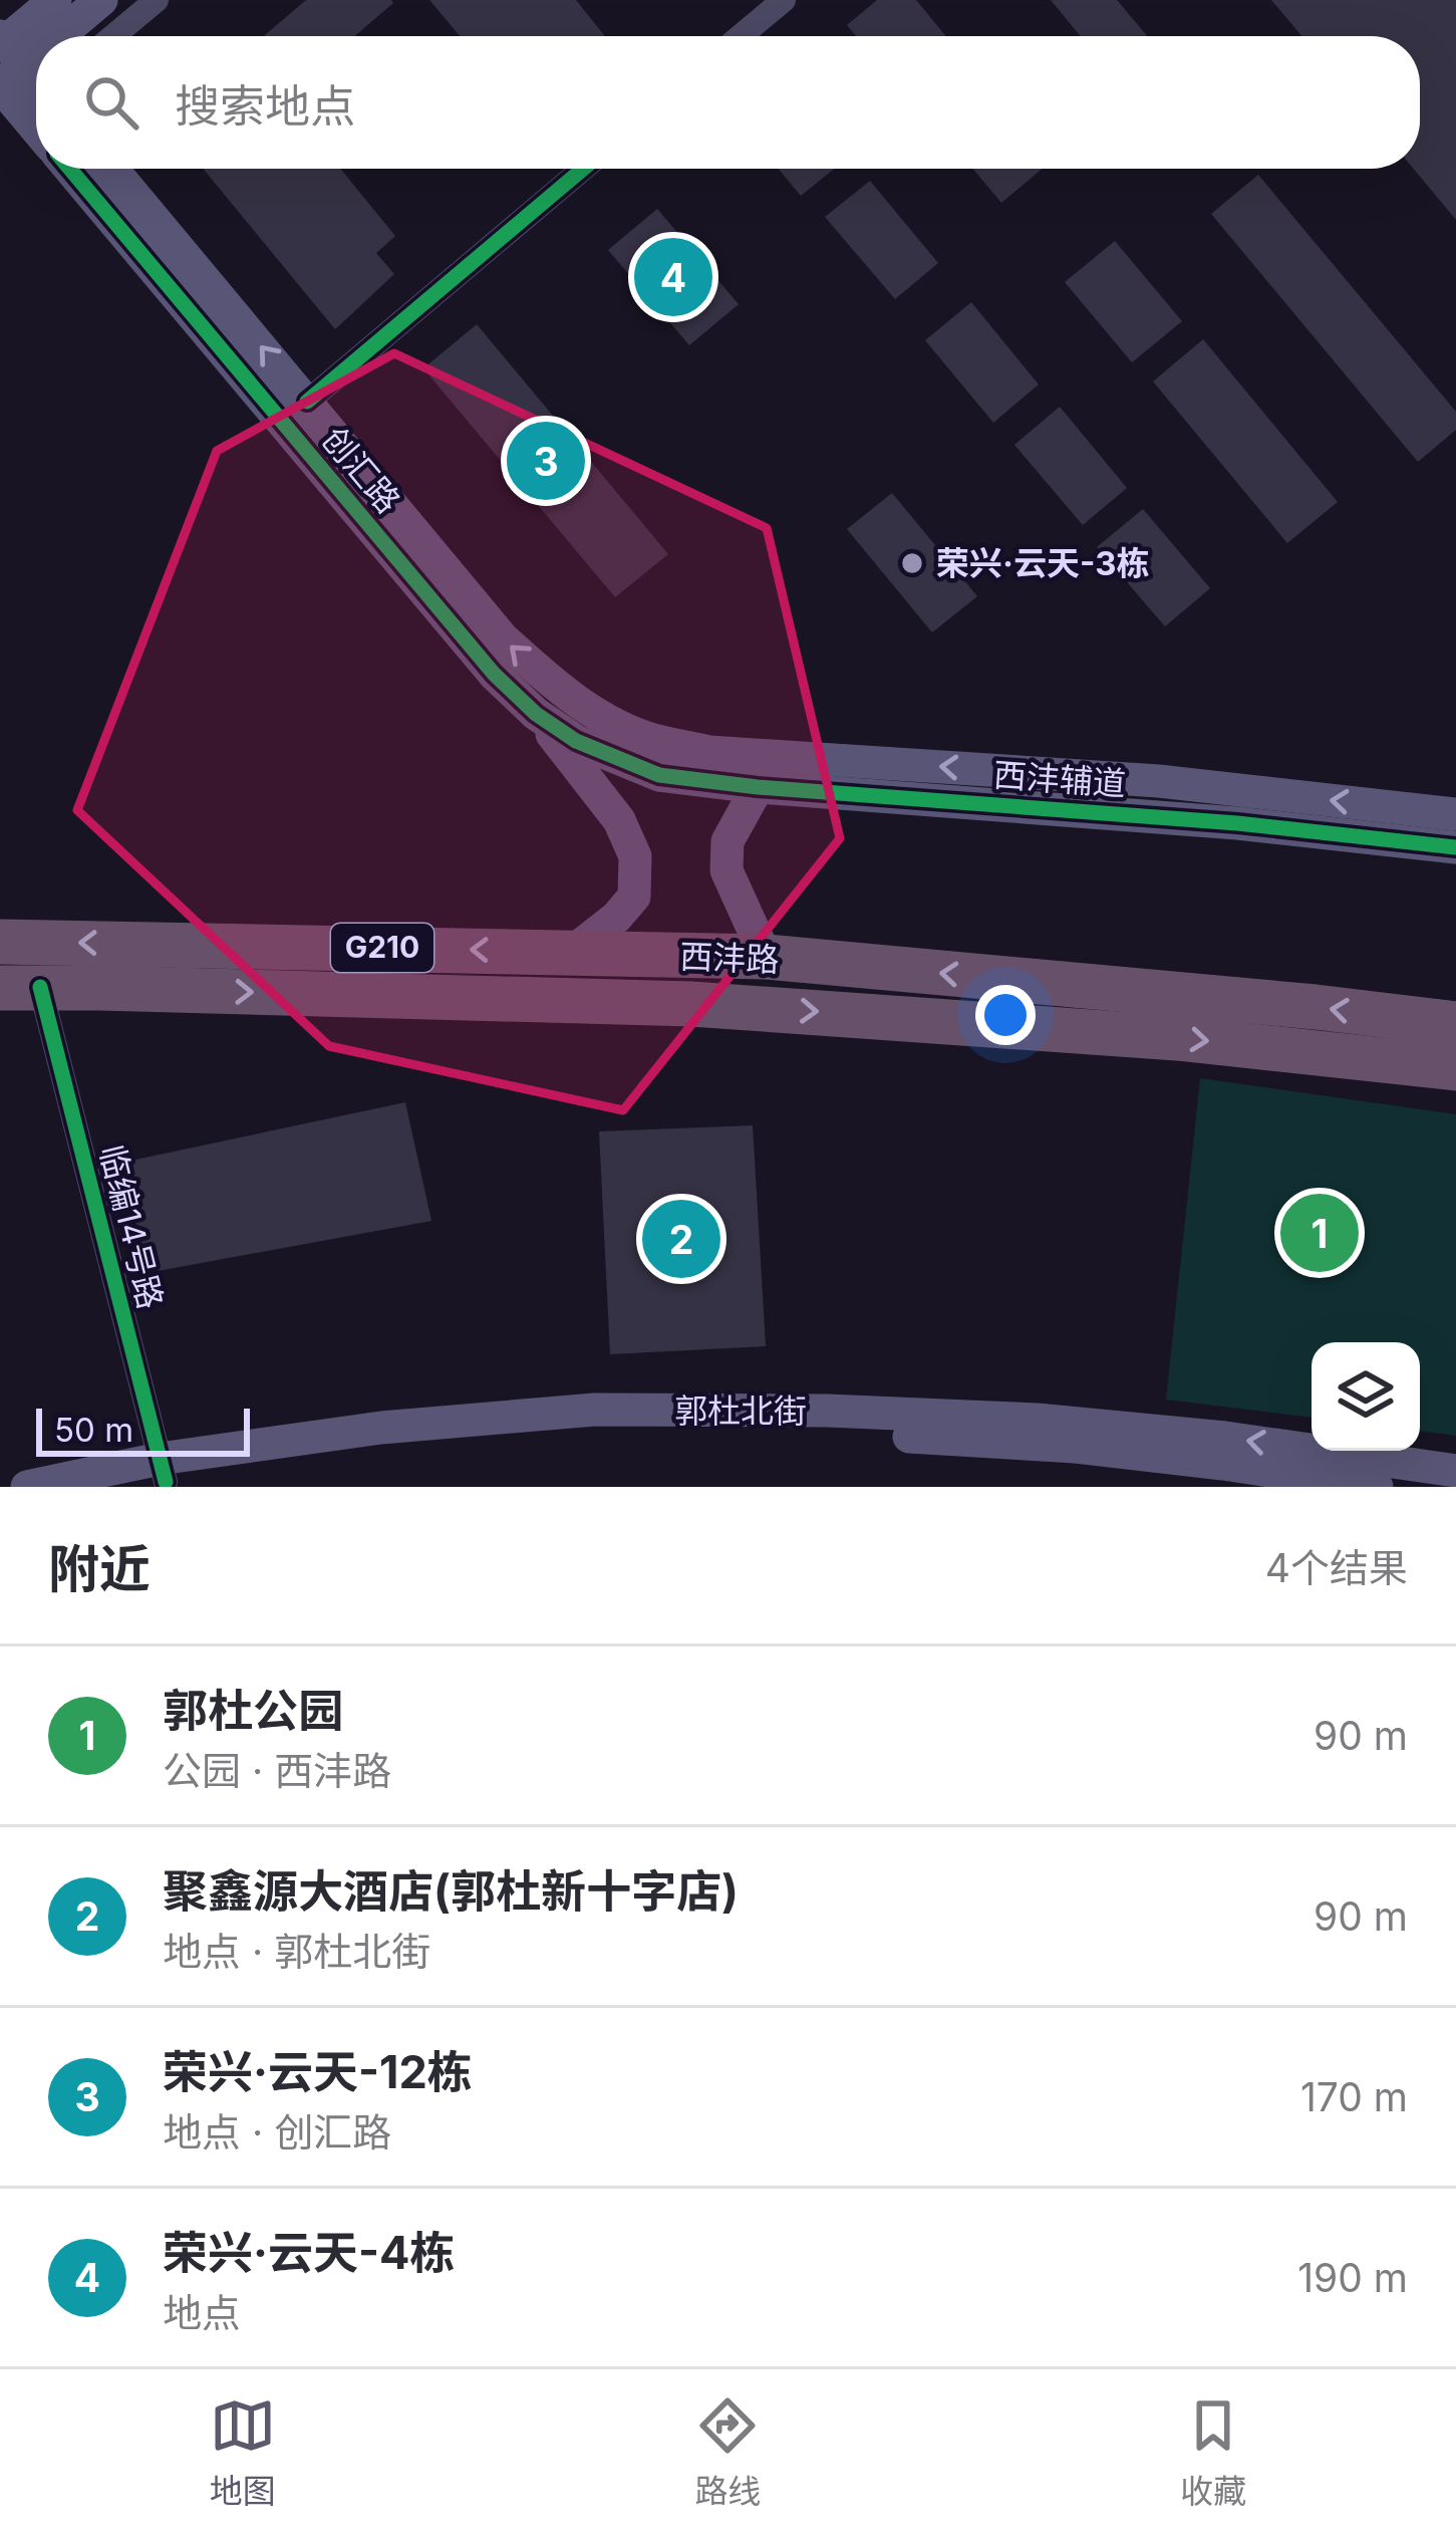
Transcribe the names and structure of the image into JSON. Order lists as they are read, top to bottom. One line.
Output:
{"streets":{"highway":["G210","西沣路"],"street":["创汇路","西沣辅道","临编14号路","郭杜北街"]},"crossings":[["创汇路","西沣辅道"],["西沣路","临编14号路"],["临编14号路","郭杜北街"]],"places":["荣兴·云天-3栋"],"scale_bar":"50 m","page":{"search":"搜索地点","pins":["4","3","1","2"],"scale":"50 m","heading":["附近","4个结果"],"list":[{"mark":"1","name":"郭杜公园","note":"公园 · 西沣路","value":"90 m"},{"mark":"2","name":"聚鑫源大酒店(郭杜新十字店)","note":"地点 · 郭杜北街","value":"90 m"},{"mark":"3","name":"荣兴·云天-12栋","note":"地点 · 创汇路","value":"170 m"},{"mark":"4","name":"荣兴·云天-4栋","note":"地点","value":"190 m"}],"nav":["地图","路线","收藏"]}}
